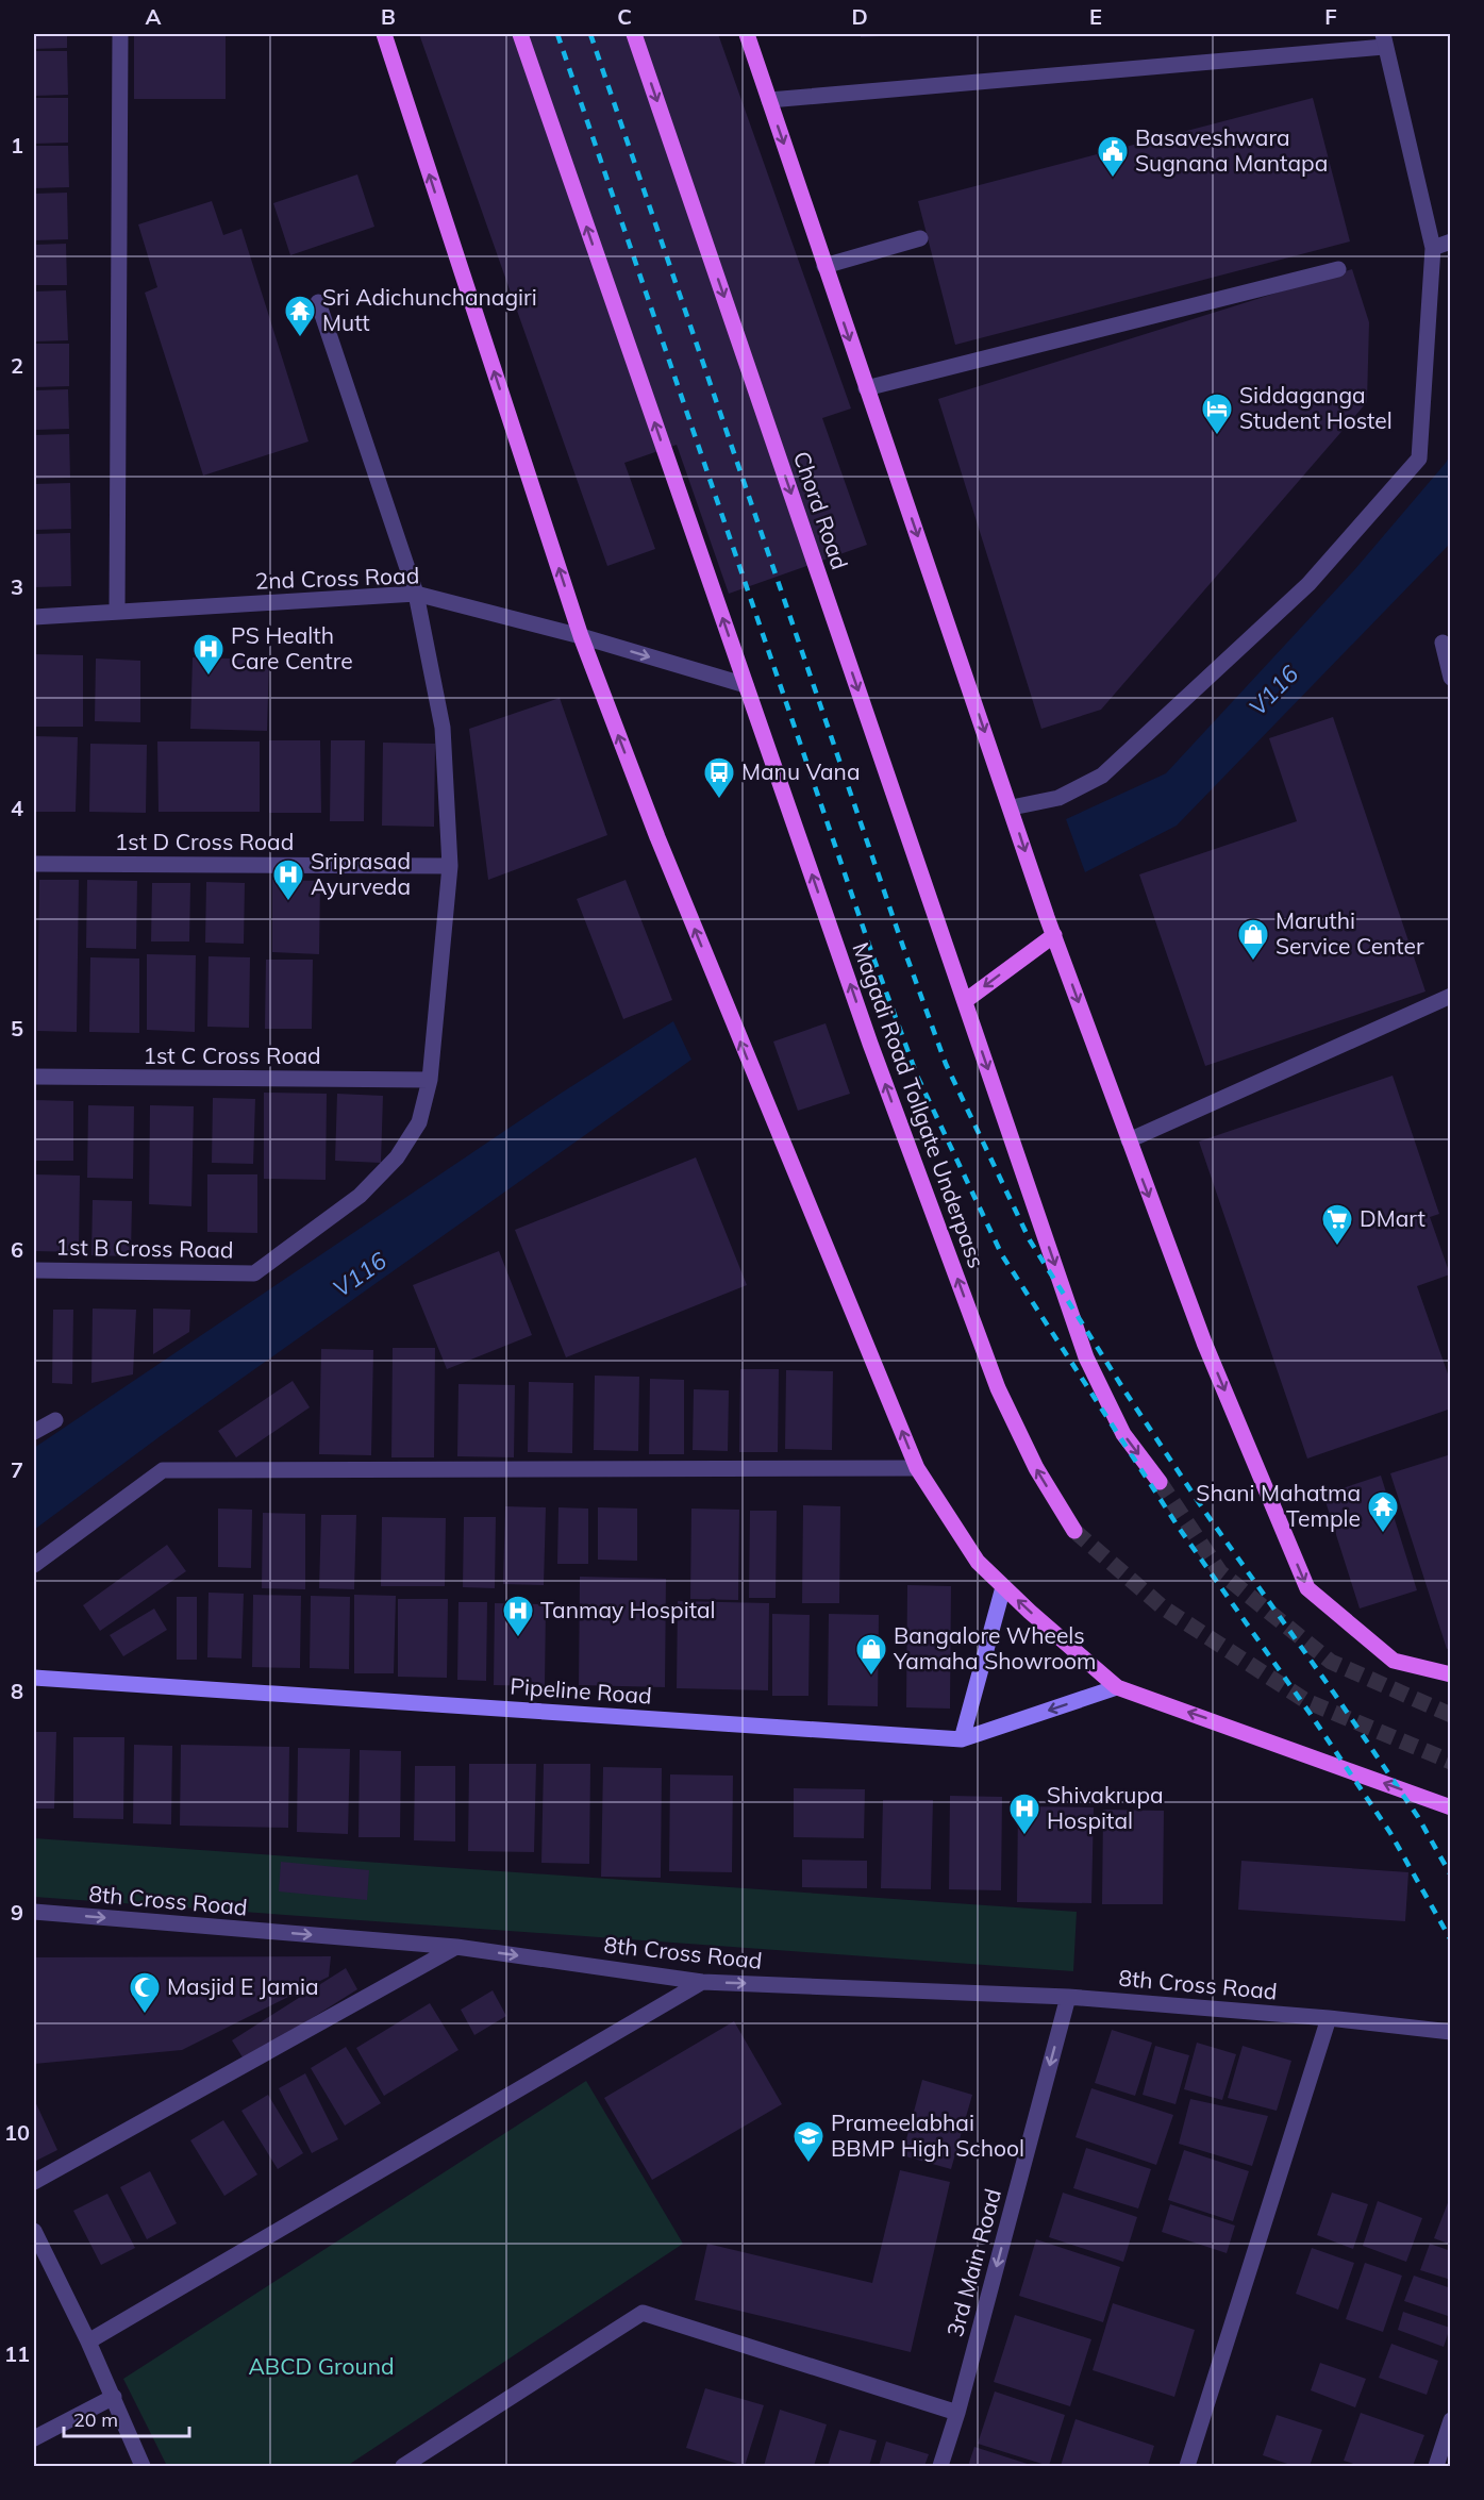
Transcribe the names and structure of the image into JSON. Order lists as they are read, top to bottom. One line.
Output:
{"streets":{"main road":["Chord Road","Magadi Road Tollgate Underpass","Pipeline Road"],"street":["2nd Cross Road","1st D Cross Road","1st C Cross Road","1st B Cross Road","8th Cross Road","3rd Main Road"]},"crossings":[["2nd Cross Road","Magadi Road Tollgate Underpass"],["1st C Cross Road","1st B Cross Road"],["8th Cross Road","3rd Main Road"]],"one_way":["8th Cross Road","3rd Main Road"],"water":["V116"],"parks":["ABCD Ground"],"places":{"public building":["Basaveshwara Sugnana Mantapa"],"temple":["Sri Adichunchanagiri Mutt","Shani Mahatma Temple"],"hotel":["Siddaganga Student Hostel"],"hospital":["PS Health Care Centre","Sriprasad Ayurveda","Tanmay Hospital","Shivakrupa Hospital"],"bus stop":["Manu Vana"],"shop":["Maruthi Service Center","Bangalore Wheels Yamaha Showroom"],"supermarket":["DMart"],"mosque":["Masjid E Jamia"],"school or university":["Prameelabhai BBMP High School"]},"scale_bar":"20 m","grid":{"columns":["A","B","C","D","E","F"],"rows":["1","2","3","4","5","6","7","8","9","10","11"]}}
